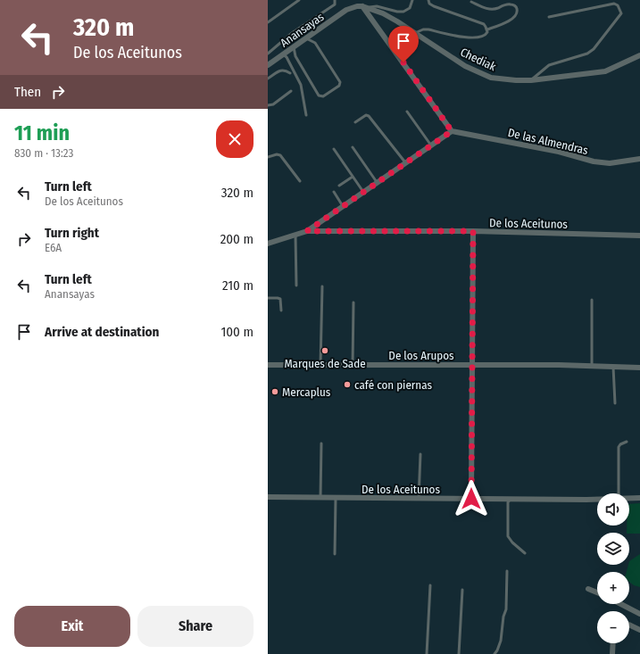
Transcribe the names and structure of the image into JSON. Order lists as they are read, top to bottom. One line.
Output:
{"streets":{"street":["Anansayas","Chediak","De las Almendras","De los Aceitunos","De los Arupos"]},"crossings":[["Anansayas","Chediak"]],"places":["Marques de Sade","café con piernas","Mercaplus"],"page":{"turn":["320 m","De los Aceitunos"],"then":"Then","heading":["11 min","830 m · 13:23"],"list":[{"name":"Turn left","note":"De los Aceitunos","value":"320 m"},{"name":"Turn right","note":"E6A","value":"200 m"},{"name":"Turn left","note":"Anansayas","value":"210 m"},{"name":"Arrive at destination","value":"100 m"}],"map_buttons":["+","−"],"buttons":["Exit","Share"]}}
